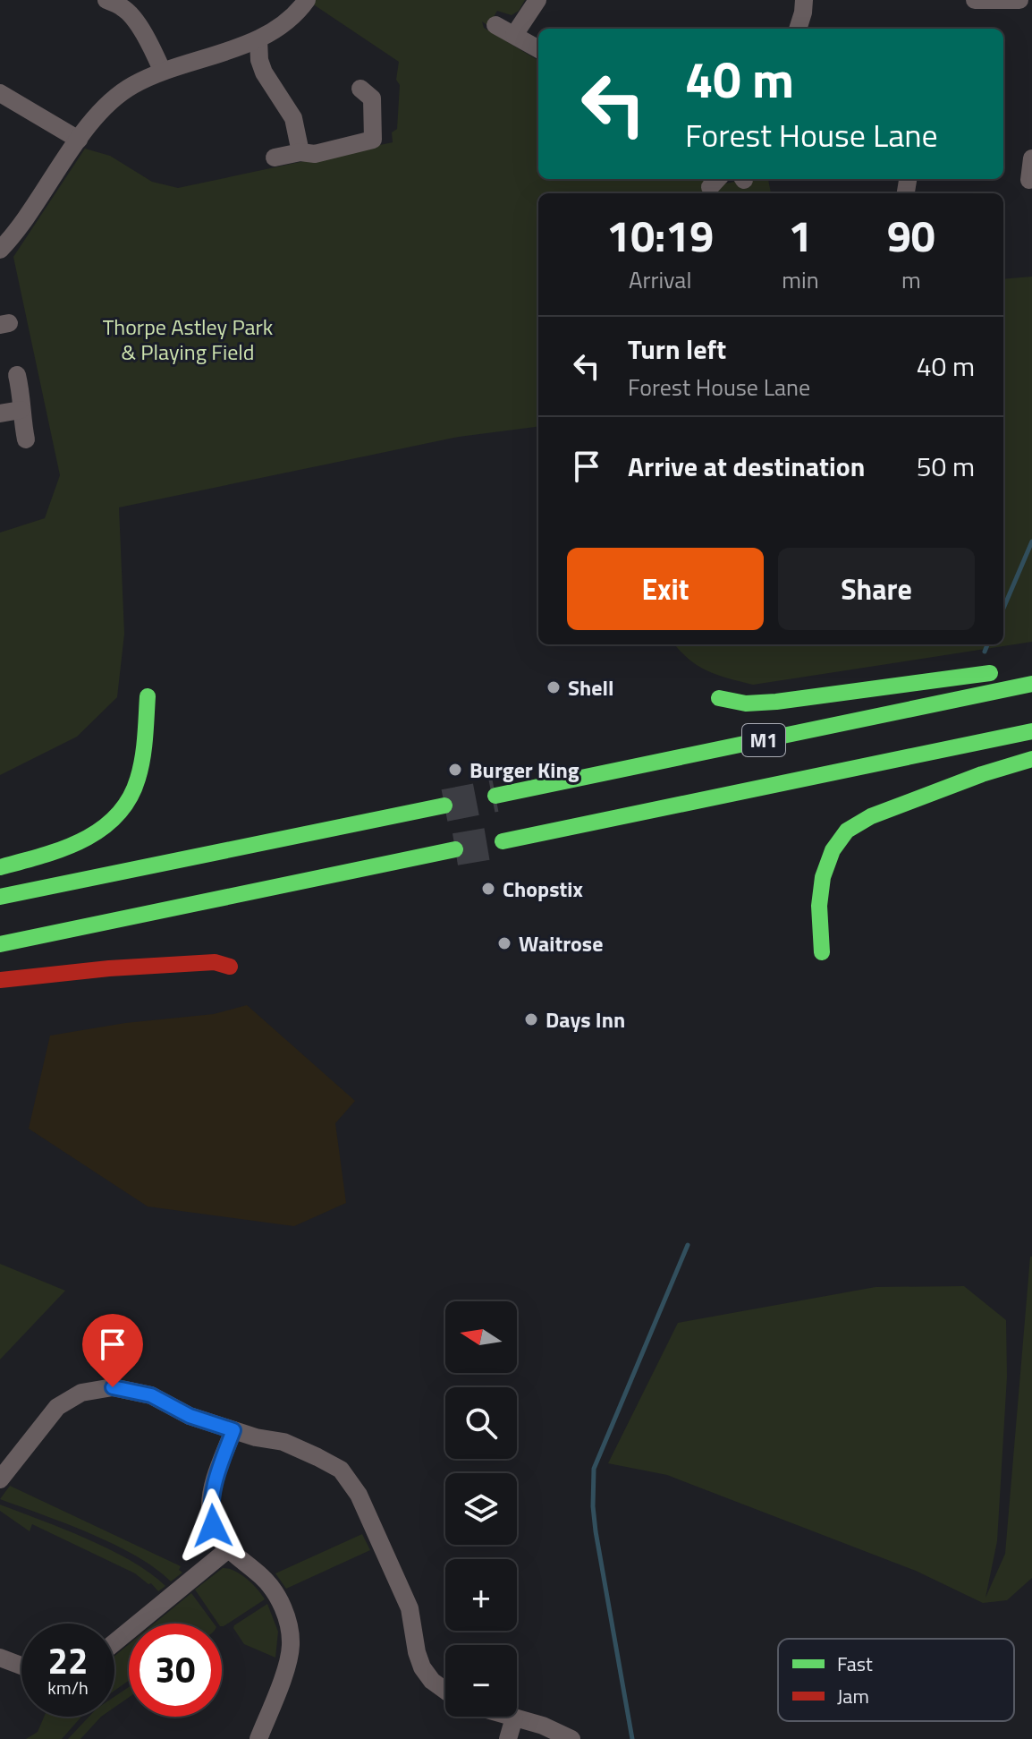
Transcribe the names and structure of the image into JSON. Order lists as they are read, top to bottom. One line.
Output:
{"streets":{"highway":["M1"]},"parks":["Thorpe Astley Park & Playing Field"],"places":["Shell","Burger King","Chopstix","Waitrose","Days Inn"],"legend":["Fast","Jam"],"north":"left","page":{"turn":["40 m","Forest House Lane"],"eta":["10:19","Arrival","1","min","90","m"],"list":[{"name":"Turn left","note":"Forest House Lane","value":"40 m"},{"name":"Arrive at destination","value":"50 m"}],"buttons":["Exit","Share"],"map_buttons":["+","−"],"speed":"22 km/h","limit":"30"}}
